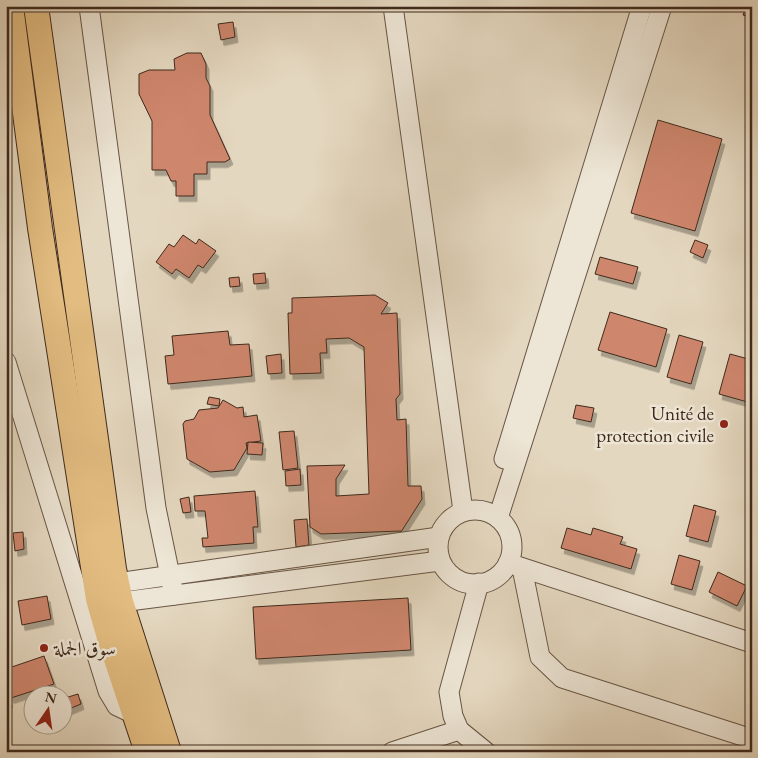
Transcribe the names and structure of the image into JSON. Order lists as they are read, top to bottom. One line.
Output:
{"places":["Unité de protection civile","سوق الجملة"],"north":"top"}
